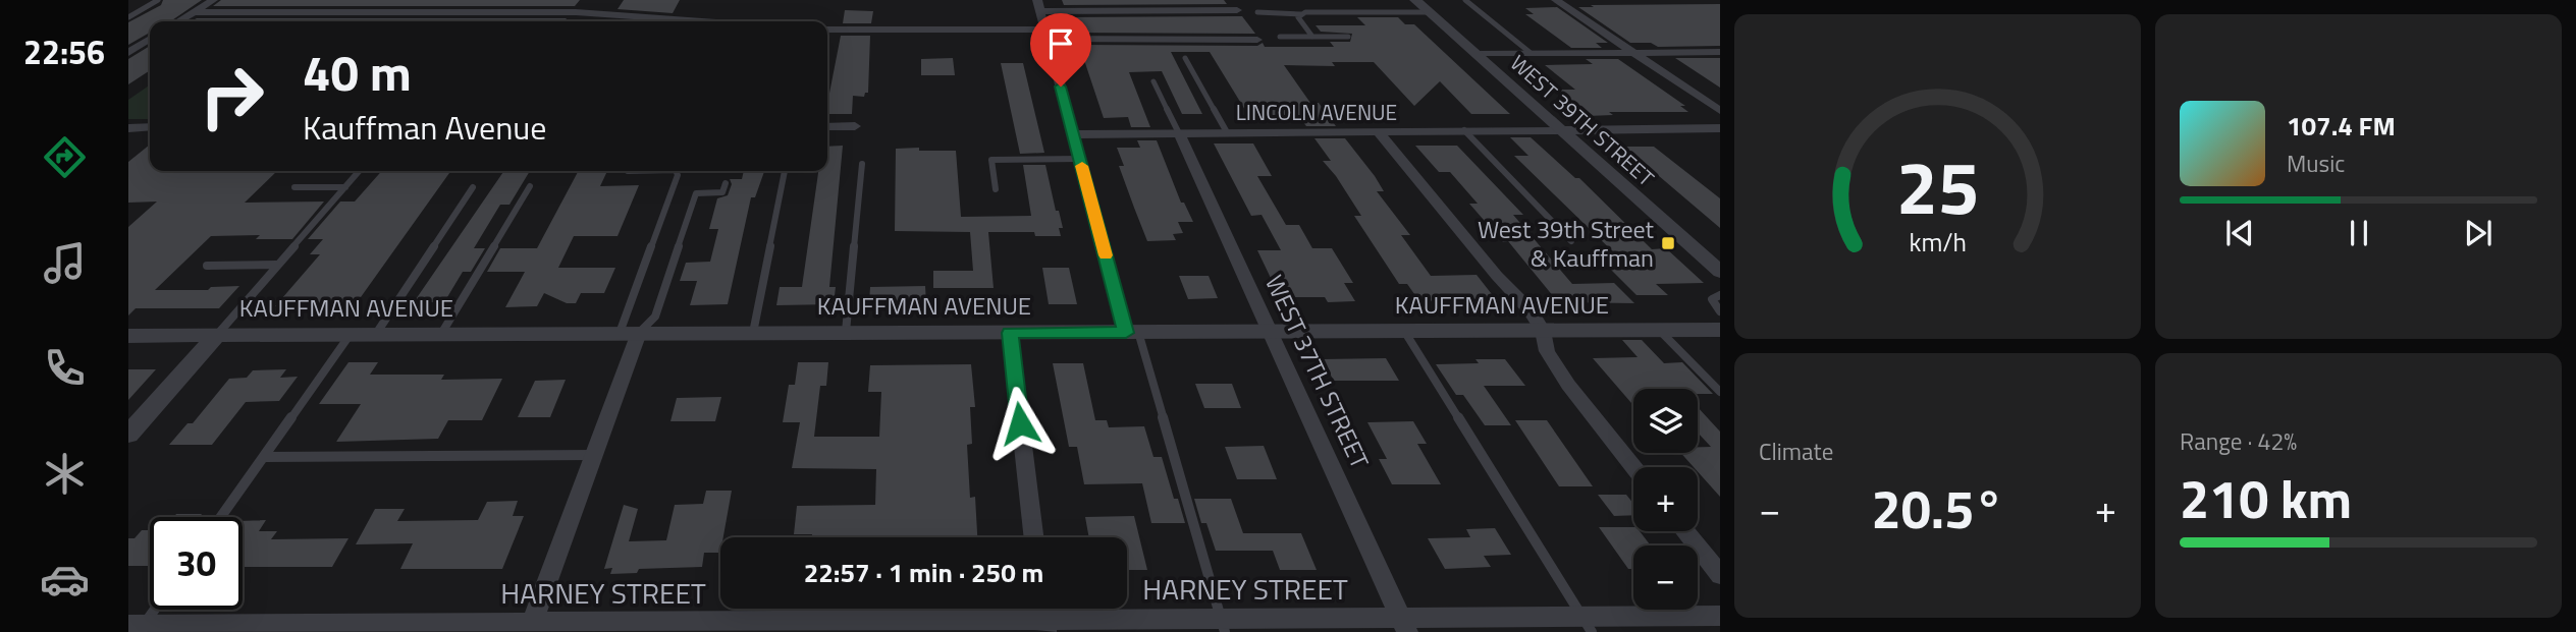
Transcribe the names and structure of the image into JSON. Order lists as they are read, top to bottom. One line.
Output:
{"streets":{"street":["LINCOLN AVENUE","WEST 39TH STREET","KAUFFMAN AVENUE","WEST 37TH STREET","HARNEY STREET"]},"crossings":[["LINCOLN AVENUE","WEST 39TH STREET"],["LINCOLN AVENUE","WEST 37TH STREET"],["KAUFFMAN AVENUE","WEST 37TH STREET"],["WEST 37TH STREET","HARNEY STREET"]],"places":{"transit":["West 39th Street & Kauffman"]},"page":{"tabs":"22:56","turn":["40 m","Kauffman Avenue"],"song":["107.4 FM","Music"],"tile":["Climate",["Range · 42%","210 km"]],"map_buttons":["+","−"],"heat":["−","20.5°","+"],"limit":"30","trip":"22:57 · 1 min · 250 m","gauge":["25","km/h"]}}
